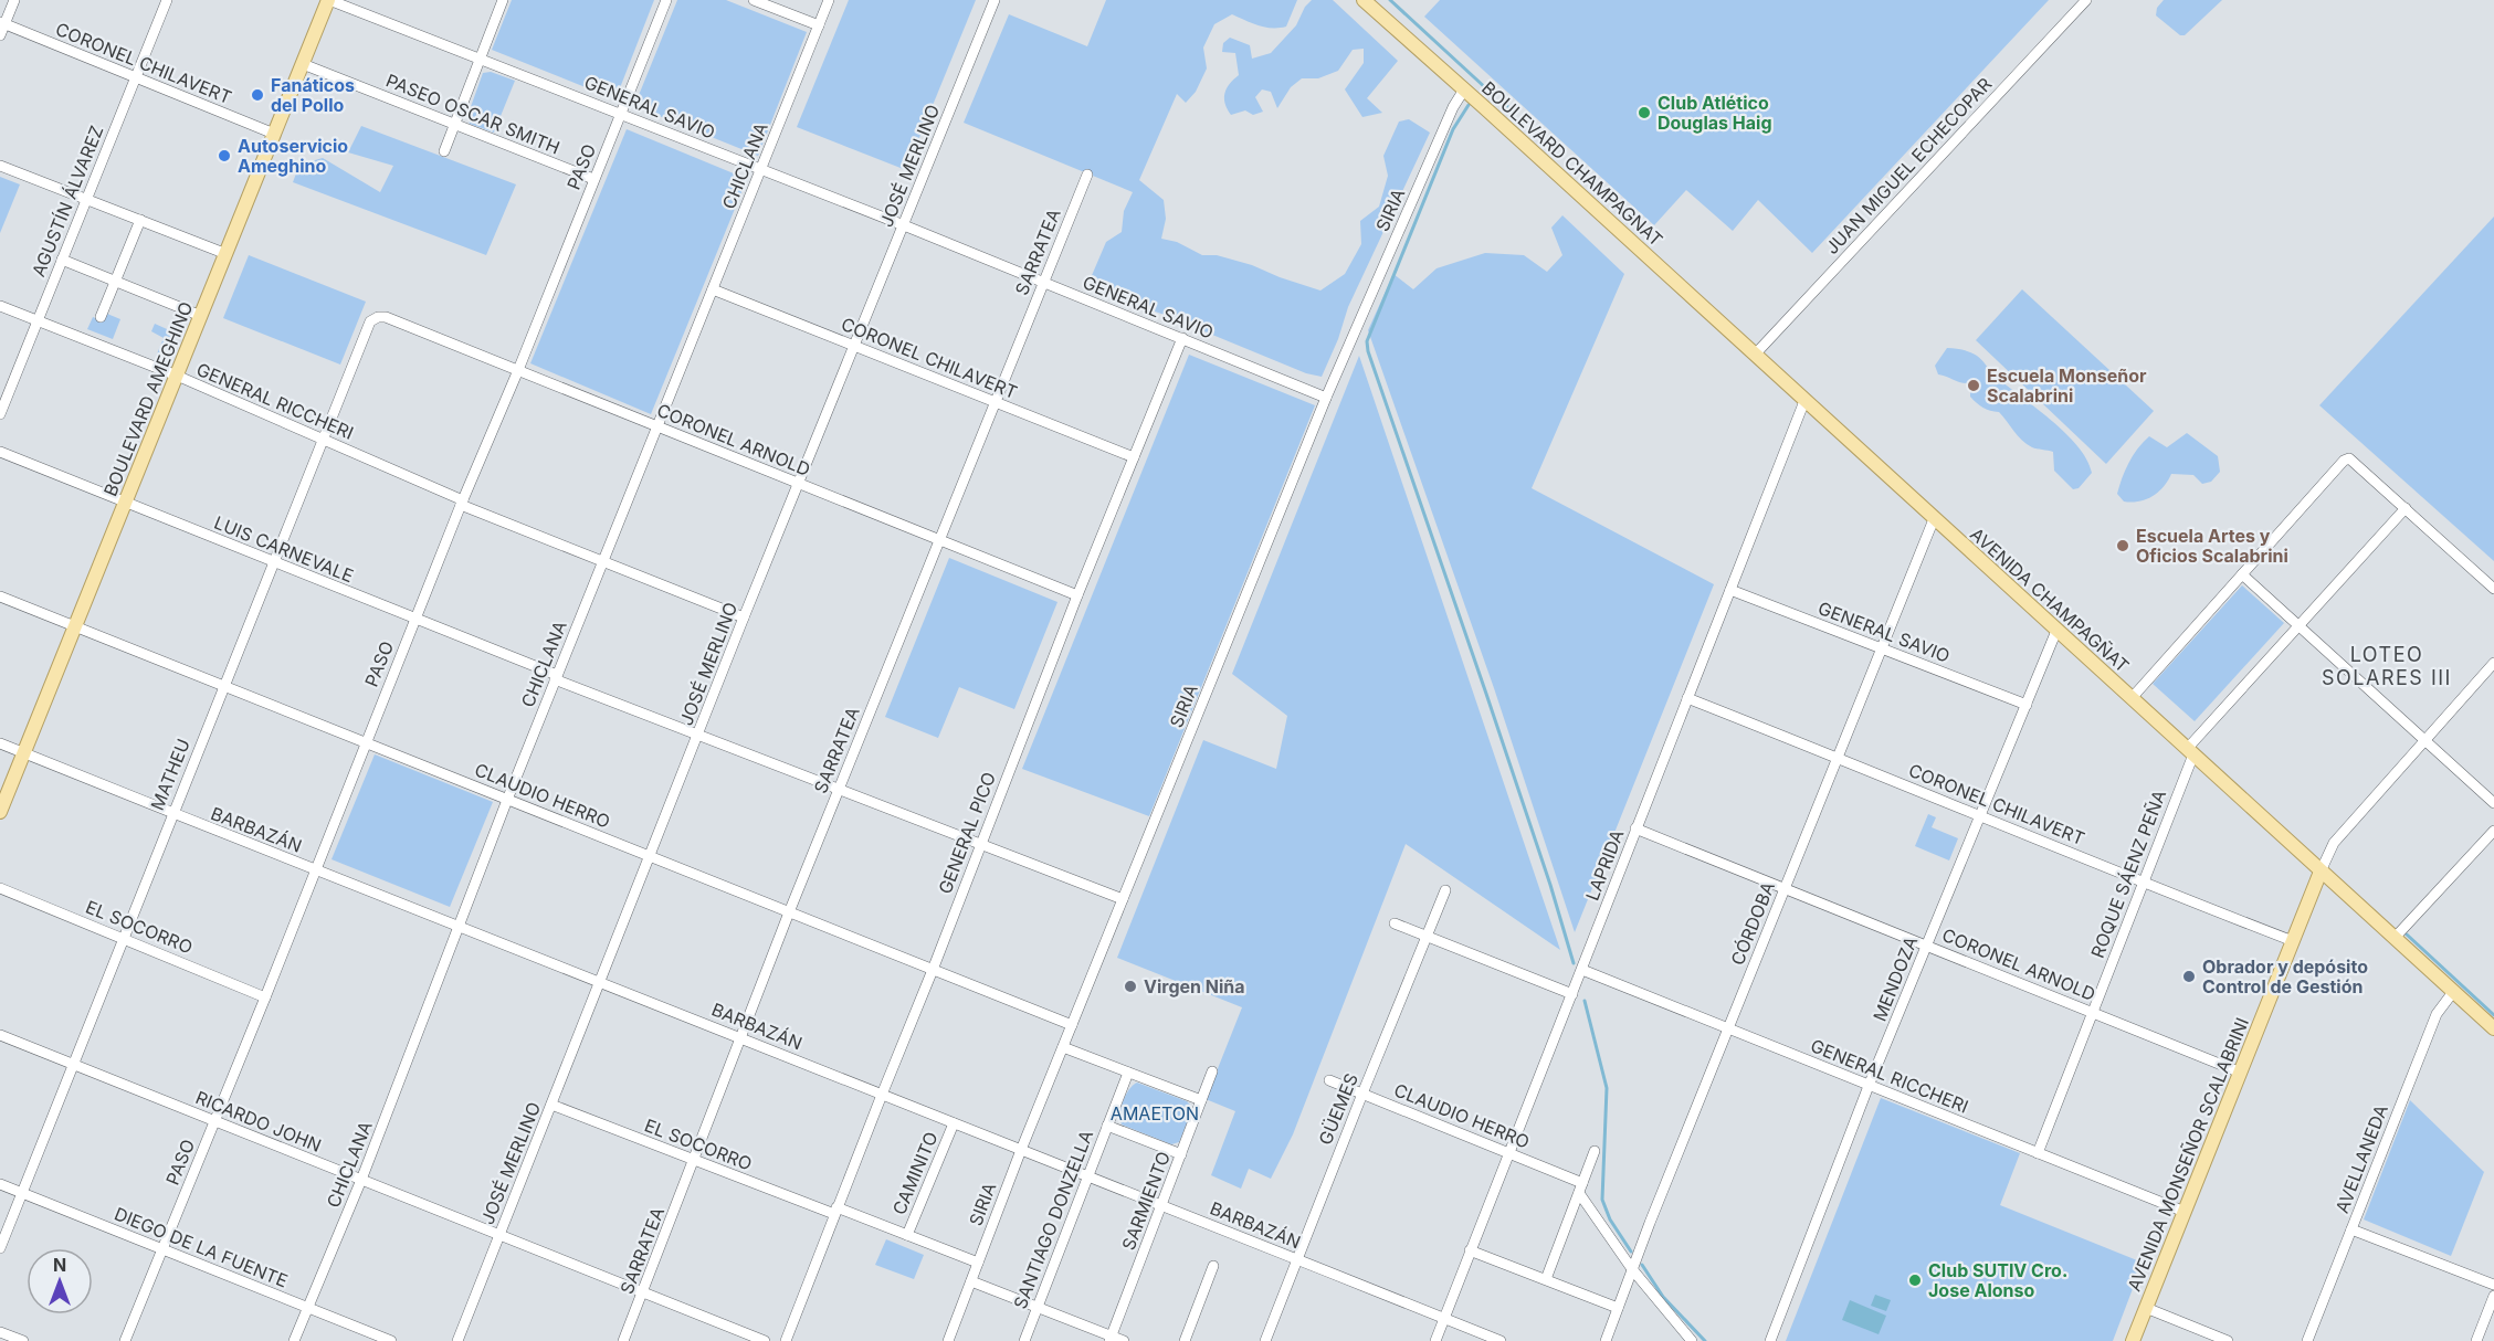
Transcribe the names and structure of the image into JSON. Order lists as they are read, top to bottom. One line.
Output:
{"streets":{"main road":["BOULEVARD CHAMPAGNAT","BOULEVARD AMEGHINO","AVENIDA CHAMPAGÑAT","AVENIDA MONSEÑOR SCALABRINI"],"street":["CORONEL CHILAVERT","GENERAL SAVIO","PASEO OSCAR SMITH","CHICLANA","JOSÉ MERLINO","JUAN MIGUEL ECHECOPAR","PASO","AGUSTÍN ÁLVAREZ","SIRIA","SARRATEA","GENERAL RICCHERI","CORONEL ARNOLD","LUIS CARNEVALE","MATHEU","CLAUDIO HERRO","BARBAZÁN","GENERAL PICO","LAPRIDA","ROQUE SÁENZ PEÑA","CÓRDOBA","EL SOCORRO","MENDOZA","GÜEMES","RICARDO JOHN","AVELLANEDA","CAMINITO","SARMIENTO","SANTIAGO DONZELLA","DIEGO DE LA FUENTE"]},"crossings":[["CORONEL CHILAVERT","CHICLANA"],["CORONEL CHILAVERT","JOSÉ MERLINO"],["CORONEL CHILAVERT","AGUSTÍN ÁLVAREZ"],["CORONEL CHILAVERT","SARRATEA"],["CORONEL CHILAVERT","BOULEVARD AMEGHINO"],["CORONEL CHILAVERT","GENERAL PICO"],["CORONEL CHILAVERT","LAPRIDA"],["CORONEL CHILAVERT","ROQUE SÁENZ PEÑA"],["CORONEL CHILAVERT","CÓRDOBA"],["CORONEL CHILAVERT","MENDOZA"],["CORONEL CHILAVERT","AVENIDA MONSEÑOR SCALABRINI"],["GENERAL SAVIO","CHICLANA"],["GENERAL SAVIO","JOSÉ MERLINO"],["GENERAL SAVIO","PASO"],["GENERAL SAVIO","SIRIA"],["GENERAL SAVIO","SARRATEA"],["GENERAL SAVIO","BOULEVARD AMEGHINO"],["GENERAL SAVIO","GENERAL PICO"],["GENERAL SAVIO","LAPRIDA"],["GENERAL SAVIO","CÓRDOBA"],["GENERAL SAVIO","MENDOZA"],["PASEO OSCAR SMITH","PASO"],["PASEO OSCAR SMITH","BOULEVARD AMEGHINO"],["BOULEVARD CHAMPAGNAT","JUAN MIGUEL ECHECOPAR"],["BOULEVARD CHAMPAGNAT","SIRIA"],["BOULEVARD CHAMPAGNAT","AVENIDA CHAMPAGÑAT"],["CHICLANA","GENERAL RICCHERI"],["CHICLANA","CORONEL ARNOLD"],["CHICLANA","LUIS CARNEVALE"],["CHICLANA","CLAUDIO HERRO"],["CHICLANA","BARBAZÁN"],["CHICLANA","RICARDO JOHN"],["CHICLANA","DIEGO DE LA FUENTE"],["JOSÉ MERLINO","GENERAL RICCHERI"],["JOSÉ MERLINO","CORONEL ARNOLD"],["JOSÉ MERLINO","LUIS CARNEVALE"],["JOSÉ MERLINO","CLAUDIO HERRO"],["JOSÉ MERLINO","BARBAZÁN"],["JOSÉ MERLINO","EL SOCORRO"],["JOSÉ MERLINO","RICARDO JOHN"],["JUAN MIGUEL ECHECOPAR","AVENIDA CHAMPAGÑAT"],["PASO","GENERAL RICCHERI"],["PASO","CORONEL ARNOLD"],["PASO","LUIS CARNEVALE"],["PASO","CLAUDIO HERRO"],["PASO","BARBAZÁN"],["PASO","EL SOCORRO"],["PASO","RICARDO JOHN"],["PASO","DIEGO DE LA FUENTE"],["AGUSTÍN ÁLVAREZ","GENERAL RICCHERI"],["SIRIA","LUIS CARNEVALE"],["SIRIA","CLAUDIO HERRO"],["SIRIA","BARBAZÁN"],["SIRIA","EL SOCORRO"],["SARRATEA","CORONEL ARNOLD"],["SARRATEA","LUIS CARNEVALE"],["SARRATEA","CLAUDIO HERRO"],["SARRATEA","BARBAZÁN"],["SARRATEA","EL SOCORRO"],["SARRATEA","RICARDO JOHN"],["BOULEVARD AMEGHINO","GENERAL RICCHERI"],["BOULEVARD AMEGHINO","LUIS CARNEVALE"],["BOULEVARD AMEGHINO","CLAUDIO HERRO"],["BOULEVARD AMEGHINO","BARBAZÁN"],["GENERAL RICCHERI","MATHEU"],["GENERAL RICCHERI","LAPRIDA"],["GENERAL RICCHERI","ROQUE SÁENZ PEÑA"],["GENERAL RICCHERI","CÓRDOBA"],["GENERAL RICCHERI","MENDOZA"],["GENERAL RICCHERI","AVENIDA MONSEÑOR SCALABRINI"],["CORONEL ARNOLD","MATHEU"],["CORONEL ARNOLD","GENERAL PICO"],["CORONEL ARNOLD","LAPRIDA"],["CORONEL ARNOLD","ROQUE SÁENZ PEÑA"],["CORONEL ARNOLD","CÓRDOBA"],["CORONEL ARNOLD","MENDOZA"],["CORONEL ARNOLD","AVENIDA MONSEÑOR SCALABRINI"],["LUIS CARNEVALE","MATHEU"],["LUIS CARNEVALE","GENERAL PICO"],["AVENIDA CHAMPAGÑAT","LAPRIDA"],["AVENIDA CHAMPAGÑAT","ROQUE SÁENZ PEÑA"],["AVENIDA CHAMPAGÑAT","CÓRDOBA"],["AVENIDA CHAMPAGÑAT","MENDOZA"],["AVENIDA CHAMPAGÑAT","AVENIDA MONSEÑOR SCALABRINI"],["AVENIDA CHAMPAGÑAT","AVELLANEDA"],["MATHEU","CLAUDIO HERRO"],["MATHEU","BARBAZÁN"],["MATHEU","EL SOCORRO"],["MATHEU","RICARDO JOHN"],["MATHEU","DIEGO DE LA FUENTE"],["CLAUDIO HERRO","GENERAL PICO"],["CLAUDIO HERRO","LAPRIDA"],["CLAUDIO HERRO","GÜEMES"],["BARBAZÁN","GENERAL PICO"],["BARBAZÁN","LAPRIDA"],["BARBAZÁN","GÜEMES"],["BARBAZÁN","CAMINITO"],["BARBAZÁN","SARMIENTO"],["BARBAZÁN","SANTIAGO DONZELLA"],["GENERAL PICO","EL SOCORRO"],["EL SOCORRO","CAMINITO"]],"districts":["LOTEO SOLARES III"],"parks":["AMAETON"],"places":["Fanáticos del Pollo","Club Atlético Douglas Haig","Autoservicio Ameghino","Escuela Monseñor Scalabrini","Escuela Artes y Oficios Scalabrini","Obrador y depósito Control de Gestión","Virgen Niña","Club SUTIV Cro. Jose Alonso"],"north":"top"}
